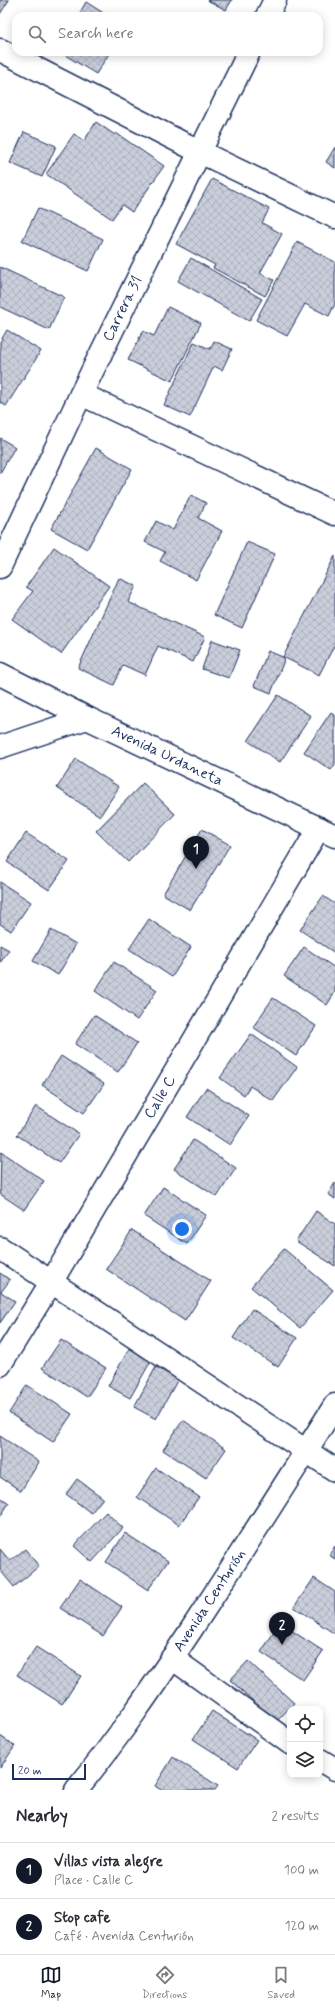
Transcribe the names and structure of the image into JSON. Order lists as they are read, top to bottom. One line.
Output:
{"streets":{"street":["Carrera 31","Avenida Urdaneta","Calle C","Avenida Centurión"]},"crossings":[["Avenida Urdaneta","Calle C"]],"scale_bar":"20 m","page":{"search":"Search here","pins":["1","2"],"scale":"20 m","heading":["Nearby","2 results"],"list":[{"mark":"1","name":"Villas vista alegre","note":"Place · Calle C","value":"100 m"},{"mark":"2","name":"Stop cafe","note":"Café · Avenida Centurión","value":"120 m"}],"nav":["Map","Directions","Saved"]}}
